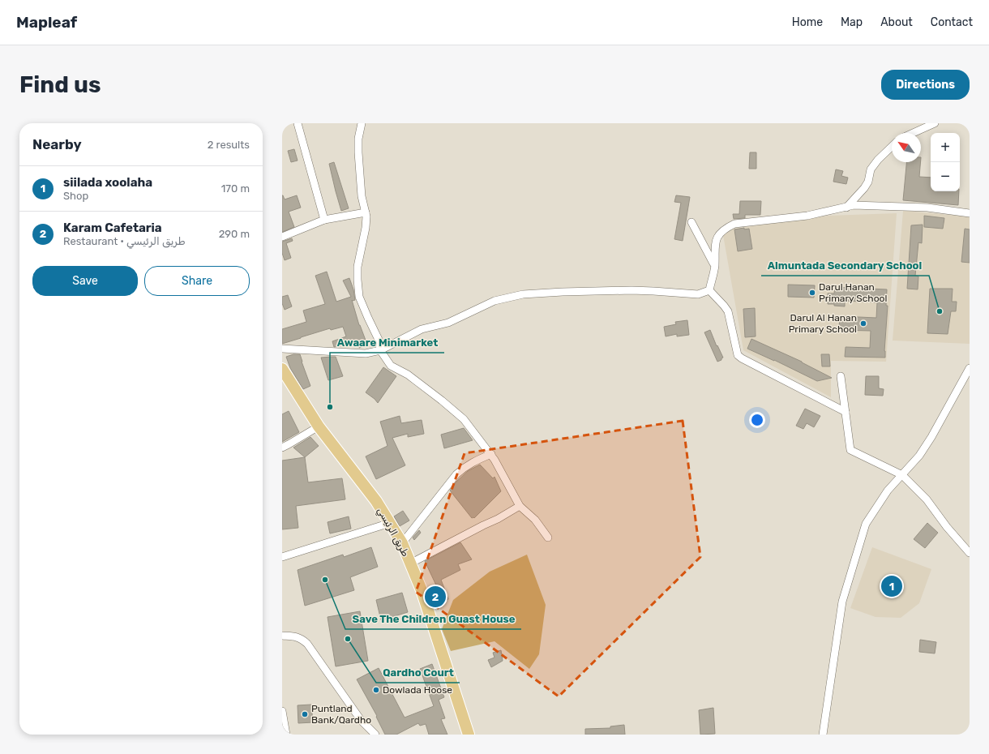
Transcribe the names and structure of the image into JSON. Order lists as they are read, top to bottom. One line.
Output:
{"streets":{"main road":["طريق الرئيسي"]},"places":["Darul Hanan Primary School","Almuntada Secondary School","Darul Al Hanan Primary School","Awaare Minimarket","Save The Children Guast House","Qardho Court","Dowlada Hoose","Puntland Bank/Qardho"],"north":"top left","page":{"header":"Mapleaf","nav":["Home","Map","About","Contact"],"buttons":["Directions",["Save","Share"]],"title":"Find us","heading":["Nearby","2 results"],"map_buttons":["+","−"],"list":[{"mark":"1","name":"siilada xoolaha","note":"Shop","value":"170 m"},{"mark":"2","name":"Karam Cafetaria","note":"Restaurant · طريق الرئيسي","value":"290 m"}],"pins":["1","2"]}}
